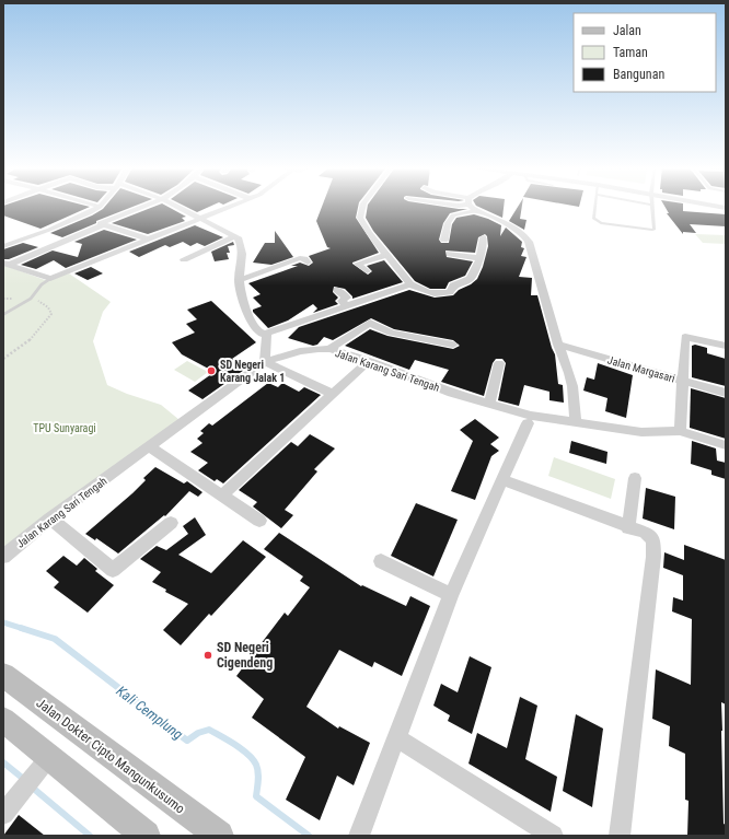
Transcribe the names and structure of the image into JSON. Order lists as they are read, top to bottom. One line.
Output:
{"streets":{"main road":["Jalan Dokter Cipto Mangunkusumo"],"street":["Jalan Margasari","Jalan Karang Sari Tengah"]},"water":["Kali Cemplung"],"parks":["TPU Sunyaragi"],"places":["SD Negeri Karang Jalak 1","SD Negeri Cigendeng"],"legend":["Jalan","Taman","Bangunan"]}
